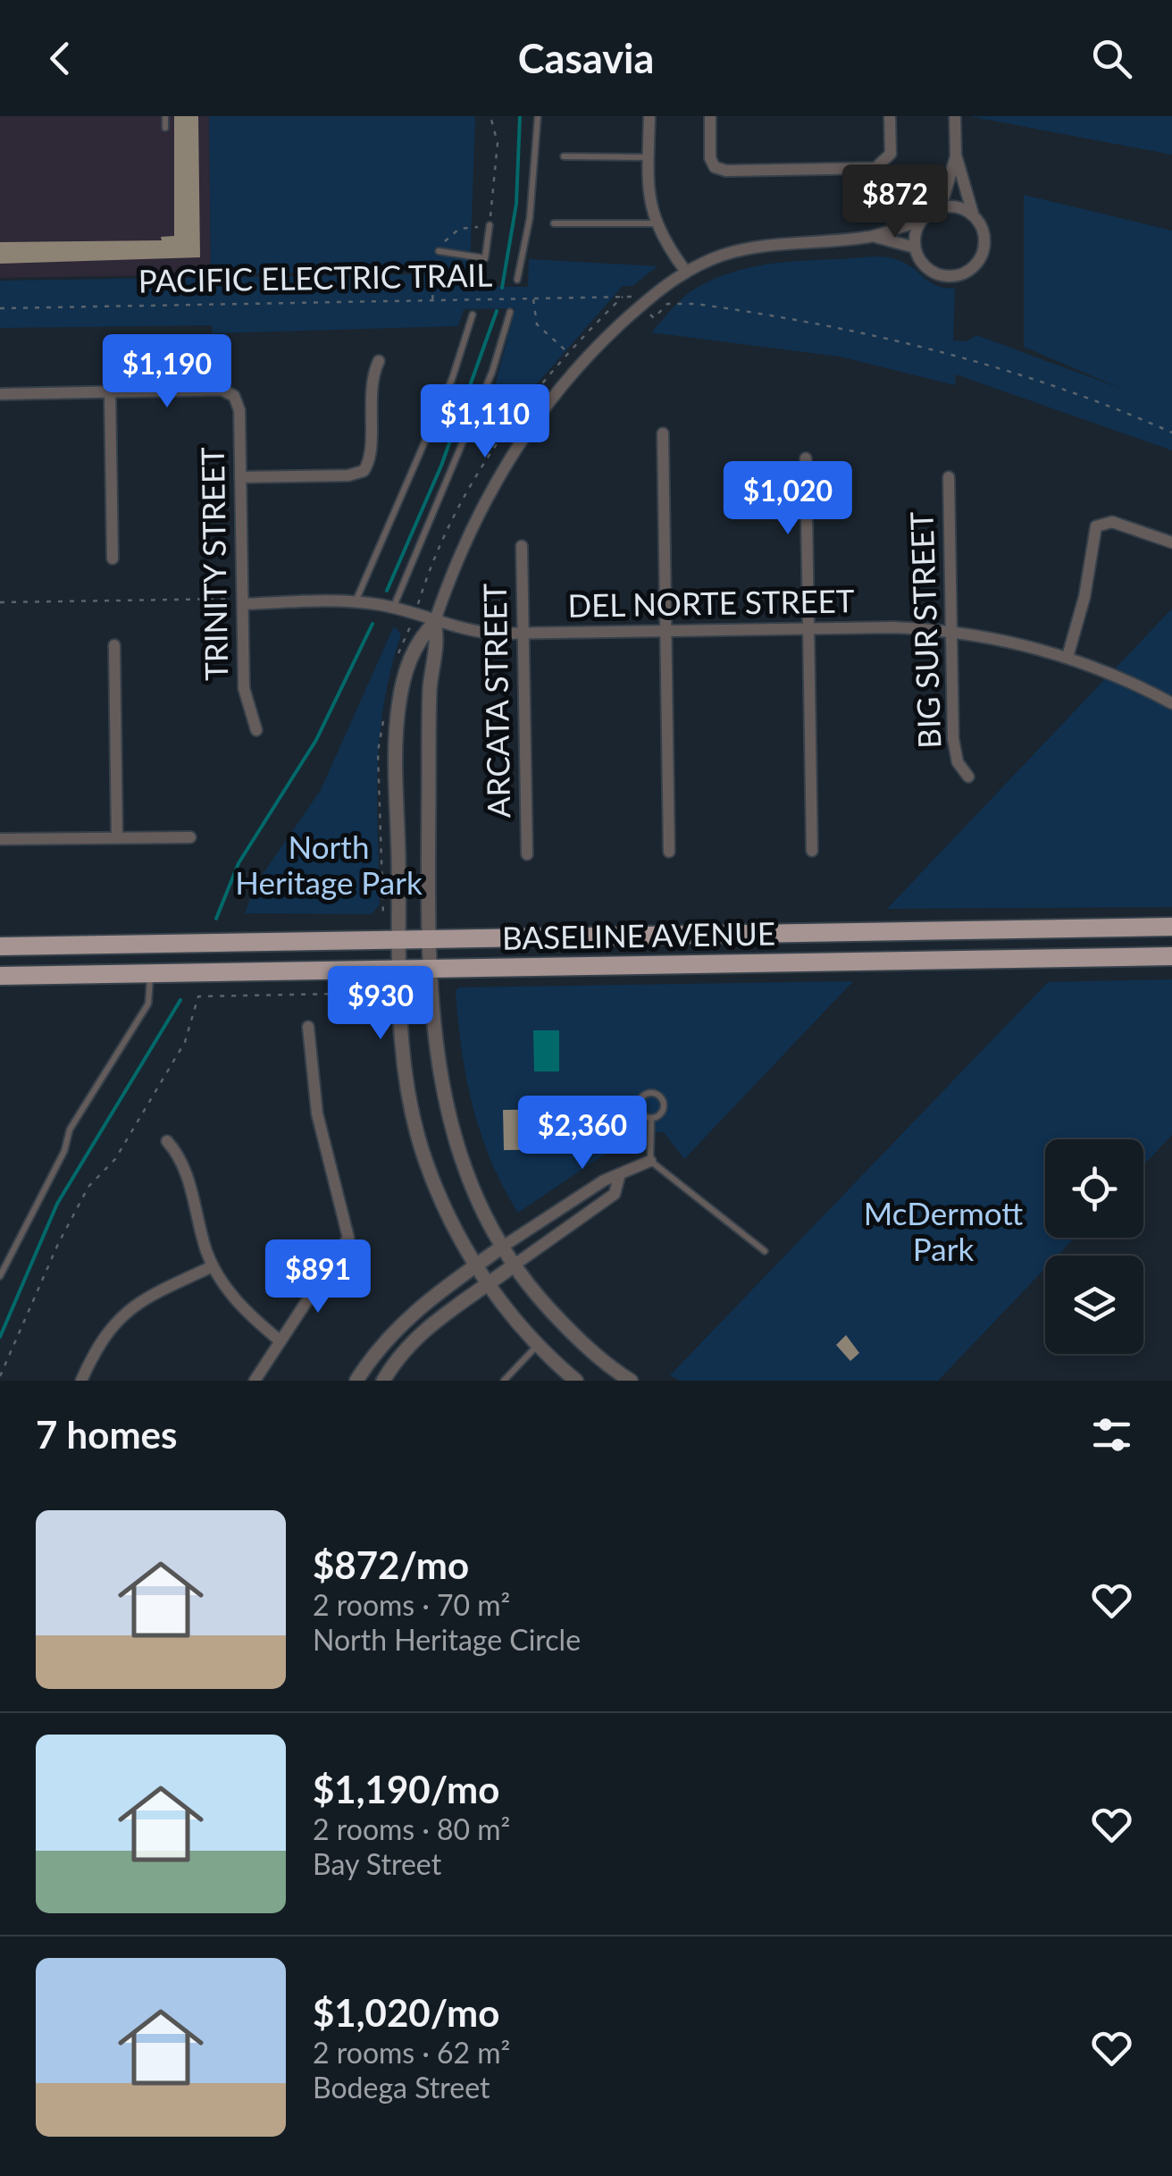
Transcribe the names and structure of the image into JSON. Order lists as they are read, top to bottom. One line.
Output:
{"streets":{"main road":["BASELINE AVENUE"],"street":["TRINITY STREET","DEL NORTE STREET","BIG SUR STREET","ARCATA STREET"],"path":["PACIFIC ELECTRIC TRAIL"]},"crossings":[["TRINITY STREET","DEL NORTE STREET"],["DEL NORTE STREET","BIG SUR STREET"],["DEL NORTE STREET","ARCATA STREET"]],"parks":["North Heritage Park","McDermott Park"],"page":{"header":"Casavia","price":["$872","$1,190","$1,110","$1,020","$930","$2,360","$891"],"heading":"7 homes","list":[{"name":"$872/mo","note":"2 rooms · 70 m² · North Heritage Circle"},{"name":"$1,190/mo","note":"2 rooms · 80 m² · Bay Street"},{"name":"$1,020/mo","note":"2 rooms · 62 m² · Bodega Street"}]}}
